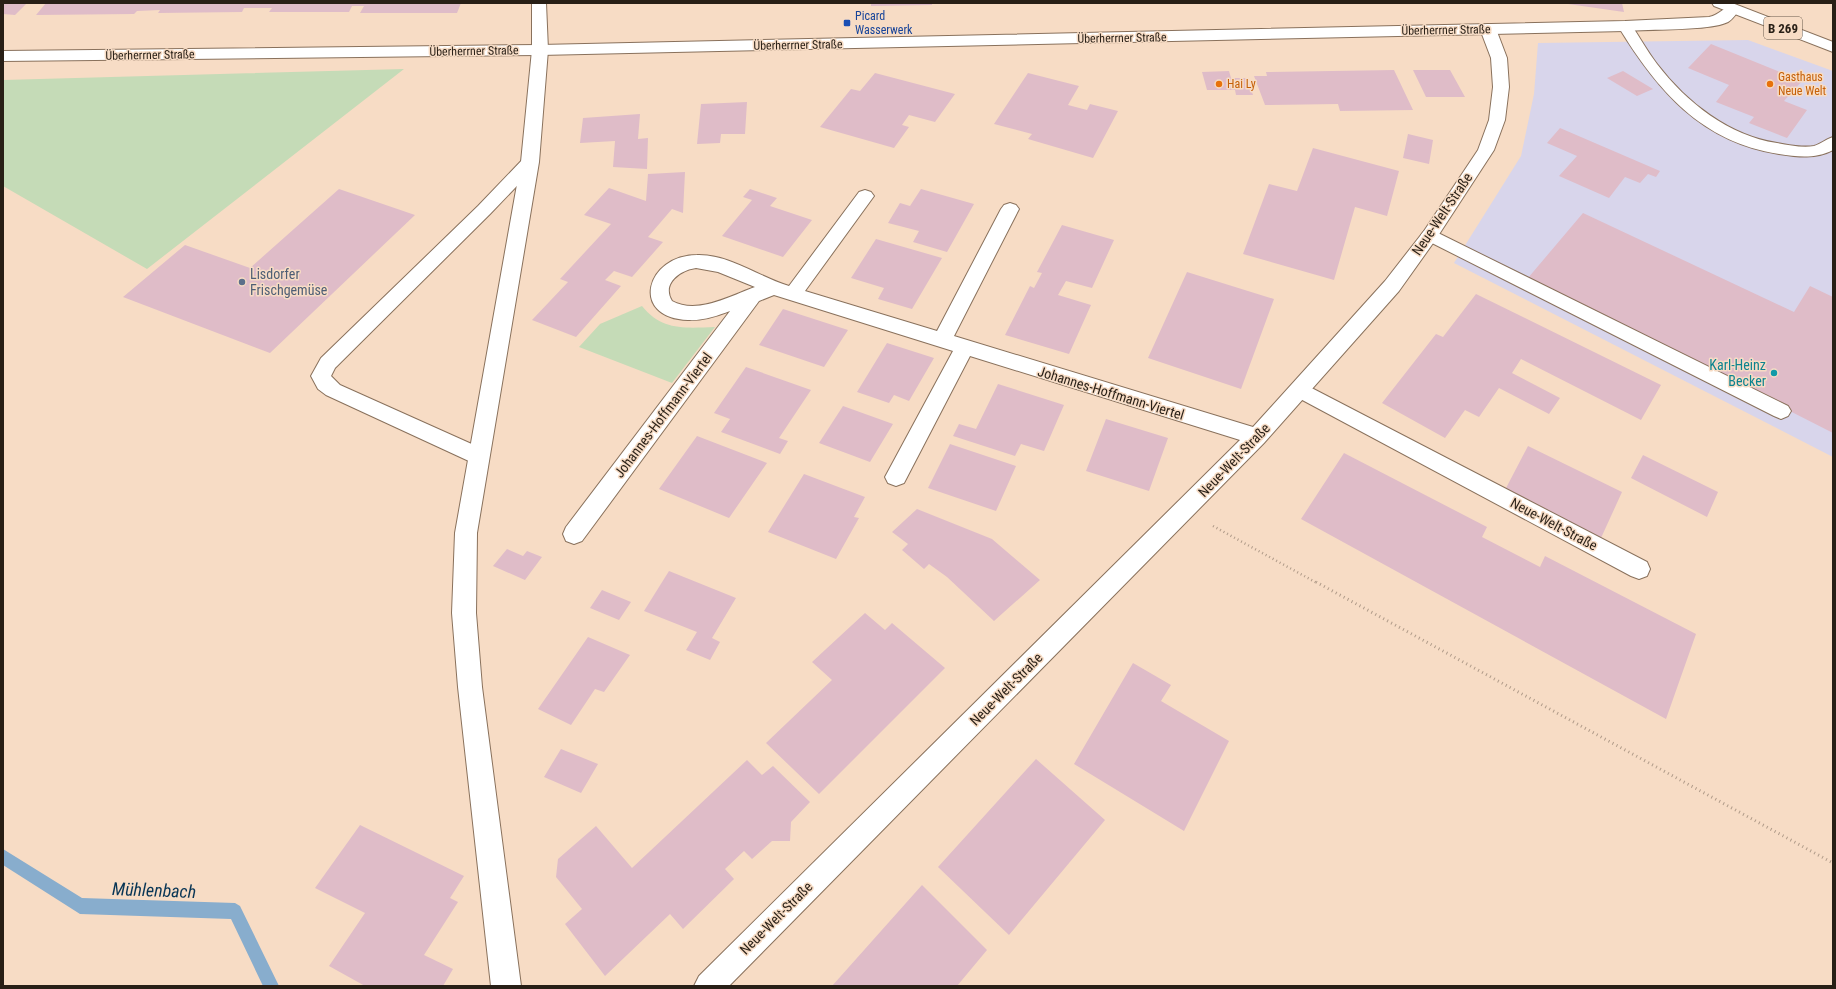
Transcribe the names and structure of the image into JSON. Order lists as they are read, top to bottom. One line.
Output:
{"streets":{"street":["B 269","Überherrner Straße","Neue-Welt-Straße","Johannes-Hoffmann-Viertel"]},"crossings":[["B 269","Überherrner Straße"],["Überherrner Straße","Neue-Welt-Straße"],["Neue-Welt-Straße","Johannes-Hoffmann-Viertel"]],"water":["Mühlenbach"],"places":{"transit":["Picard Wasserwerk"],"other":["Hai Ly","Gasthaus Neue Welt","Lisdorfer Frischgemüse","Karl-Heinz Becker"]}}
